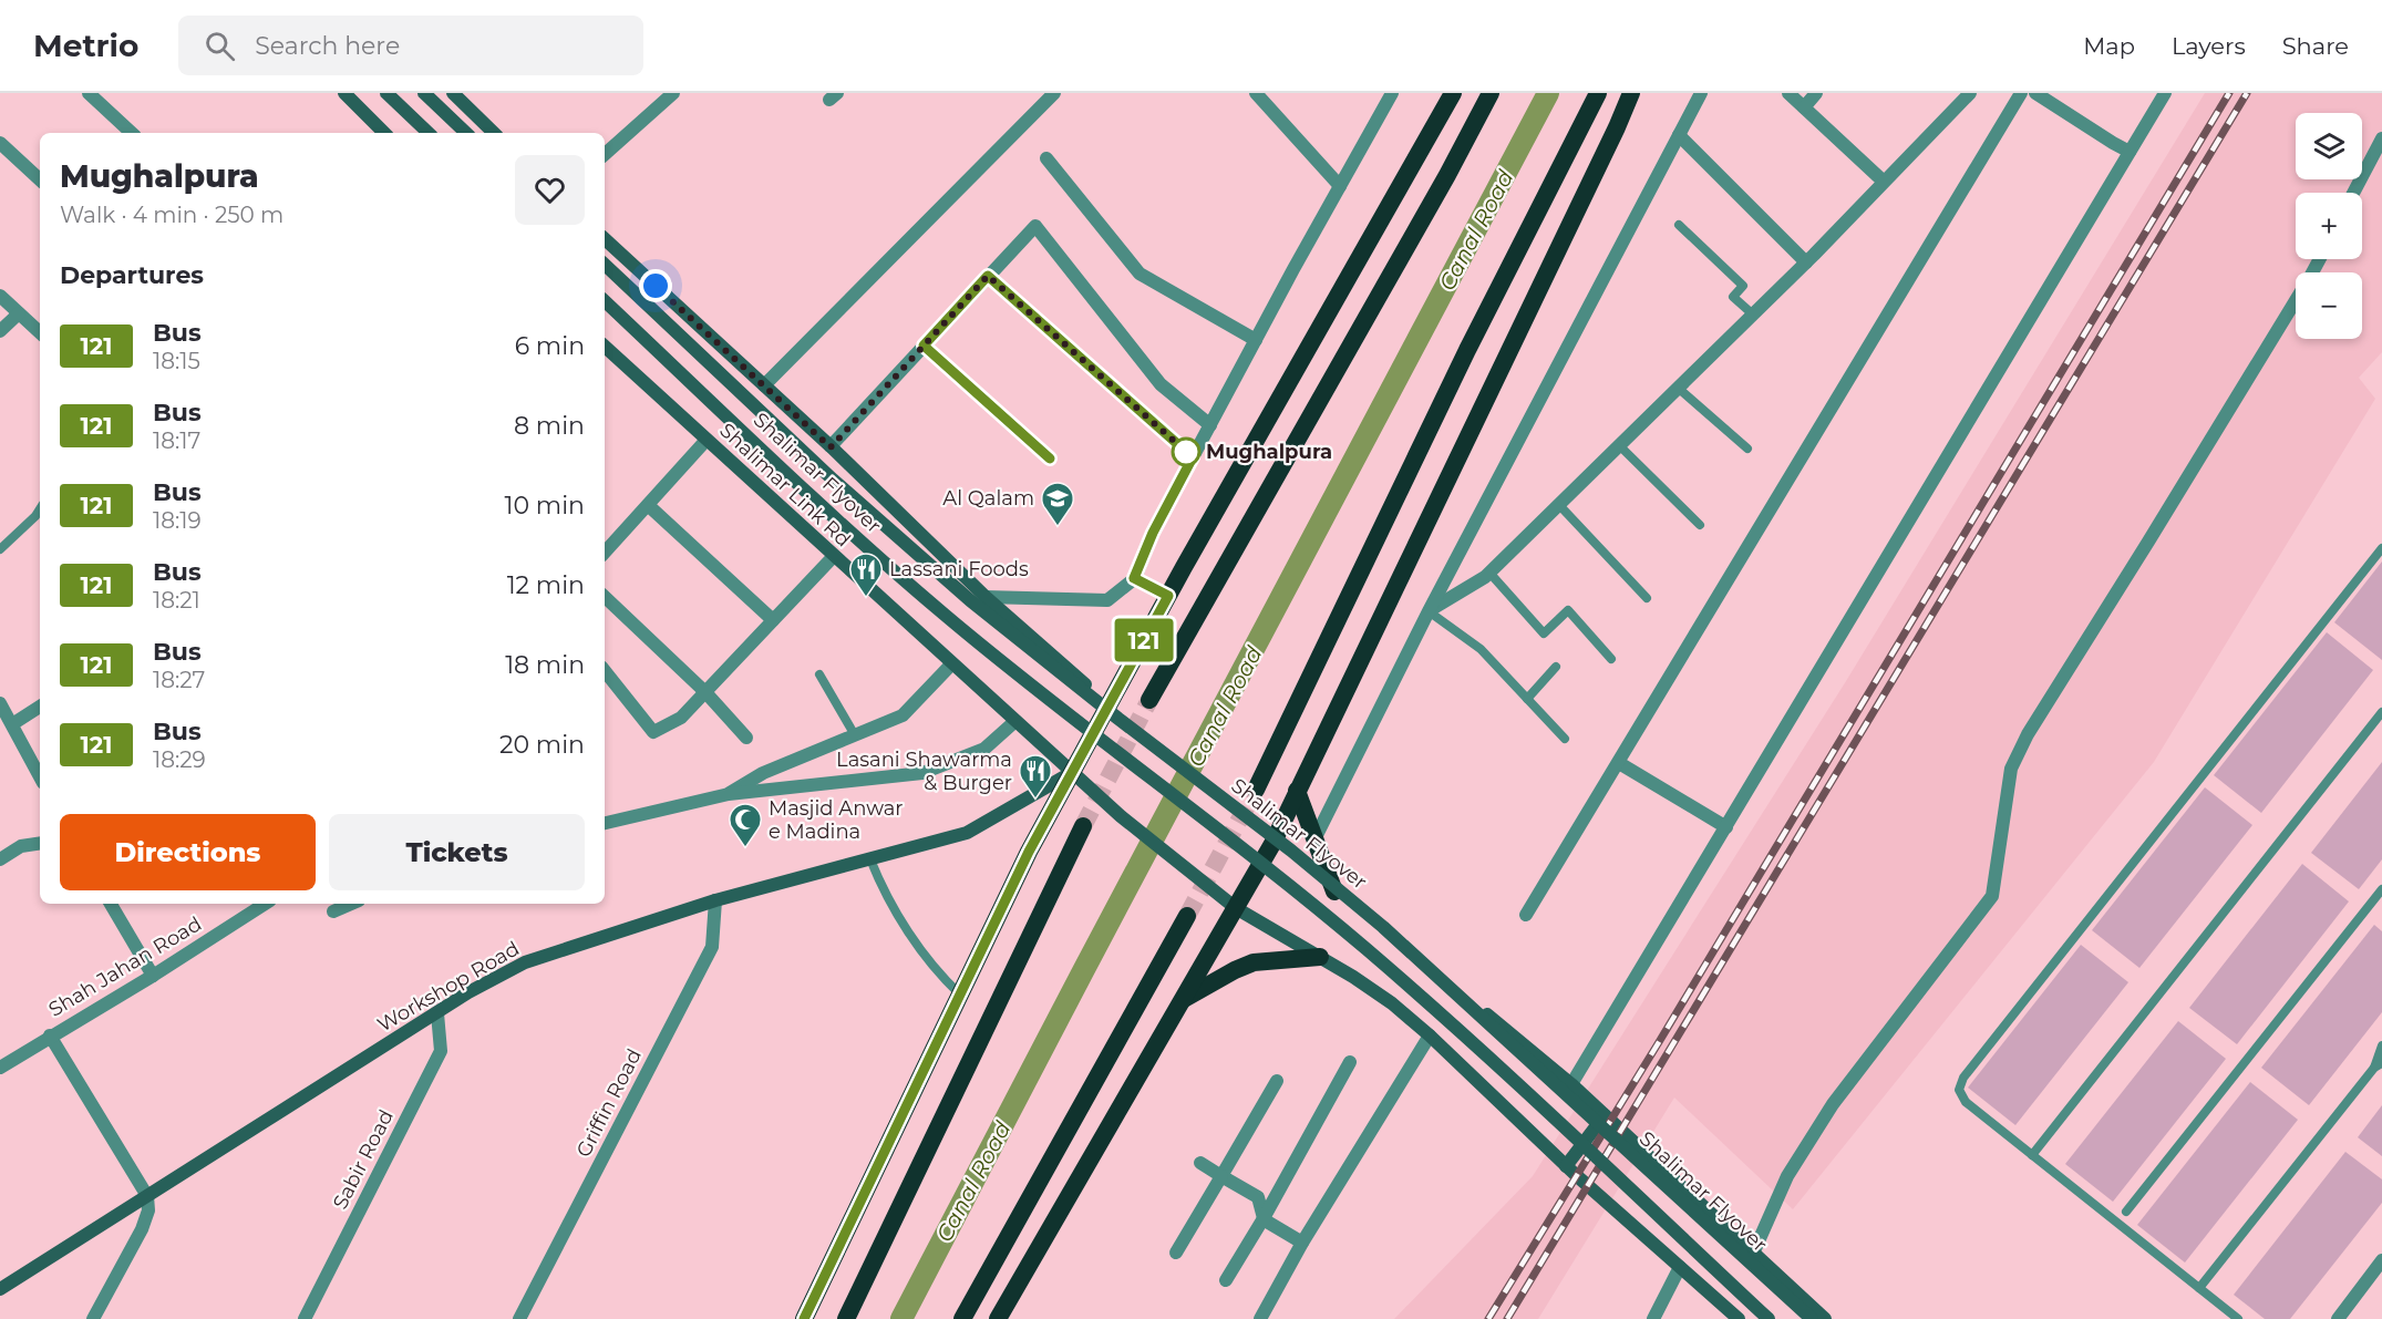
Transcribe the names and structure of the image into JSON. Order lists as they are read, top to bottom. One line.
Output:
{"streets":{"main road":["Shalimar Flyover","Shalimar Link Rd","Workshop Road"],"street":["Shah Jahan Road","Griffin Road","Sabir Road"]},"crossings":[["Shalimar Link Rd","Workshop Road"],["Workshop Road","Griffin Road"],["Workshop Road","Sabir Road"]],"water":["Canal Road"],"places":{"other":["Mughalpura"],"school or university":["Al Qalam"],"restaurant":["Lassani Foods","Lasani Shawarma & Burger"],"mosque":["Masjid Anwar e Madina"]},"lines":["bus line 121"],"page":{"header":"Metrio","search":"Search here","nav":["Map","Layers","Share"],"on_map":"121","map_buttons":["+","−"],"heading":[["Mughalpura","Walk · 4 min · 250 m"],"Departures"],"list":[{"mark":"121","name":"Bus","note":"18:15","value":"6 min"},{"mark":"121","name":"Bus","note":"18:17","value":"8 min"},{"mark":"121","name":"Bus","note":"18:19","value":"10 min"},{"mark":"121","name":"Bus","note":"18:21","value":"12 min"},{"mark":"121","name":"Bus","note":"18:27","value":"18 min"},{"mark":"121","name":"Bus","note":"18:29","value":"20 min"}],"buttons":["Directions","Tickets"]}}
